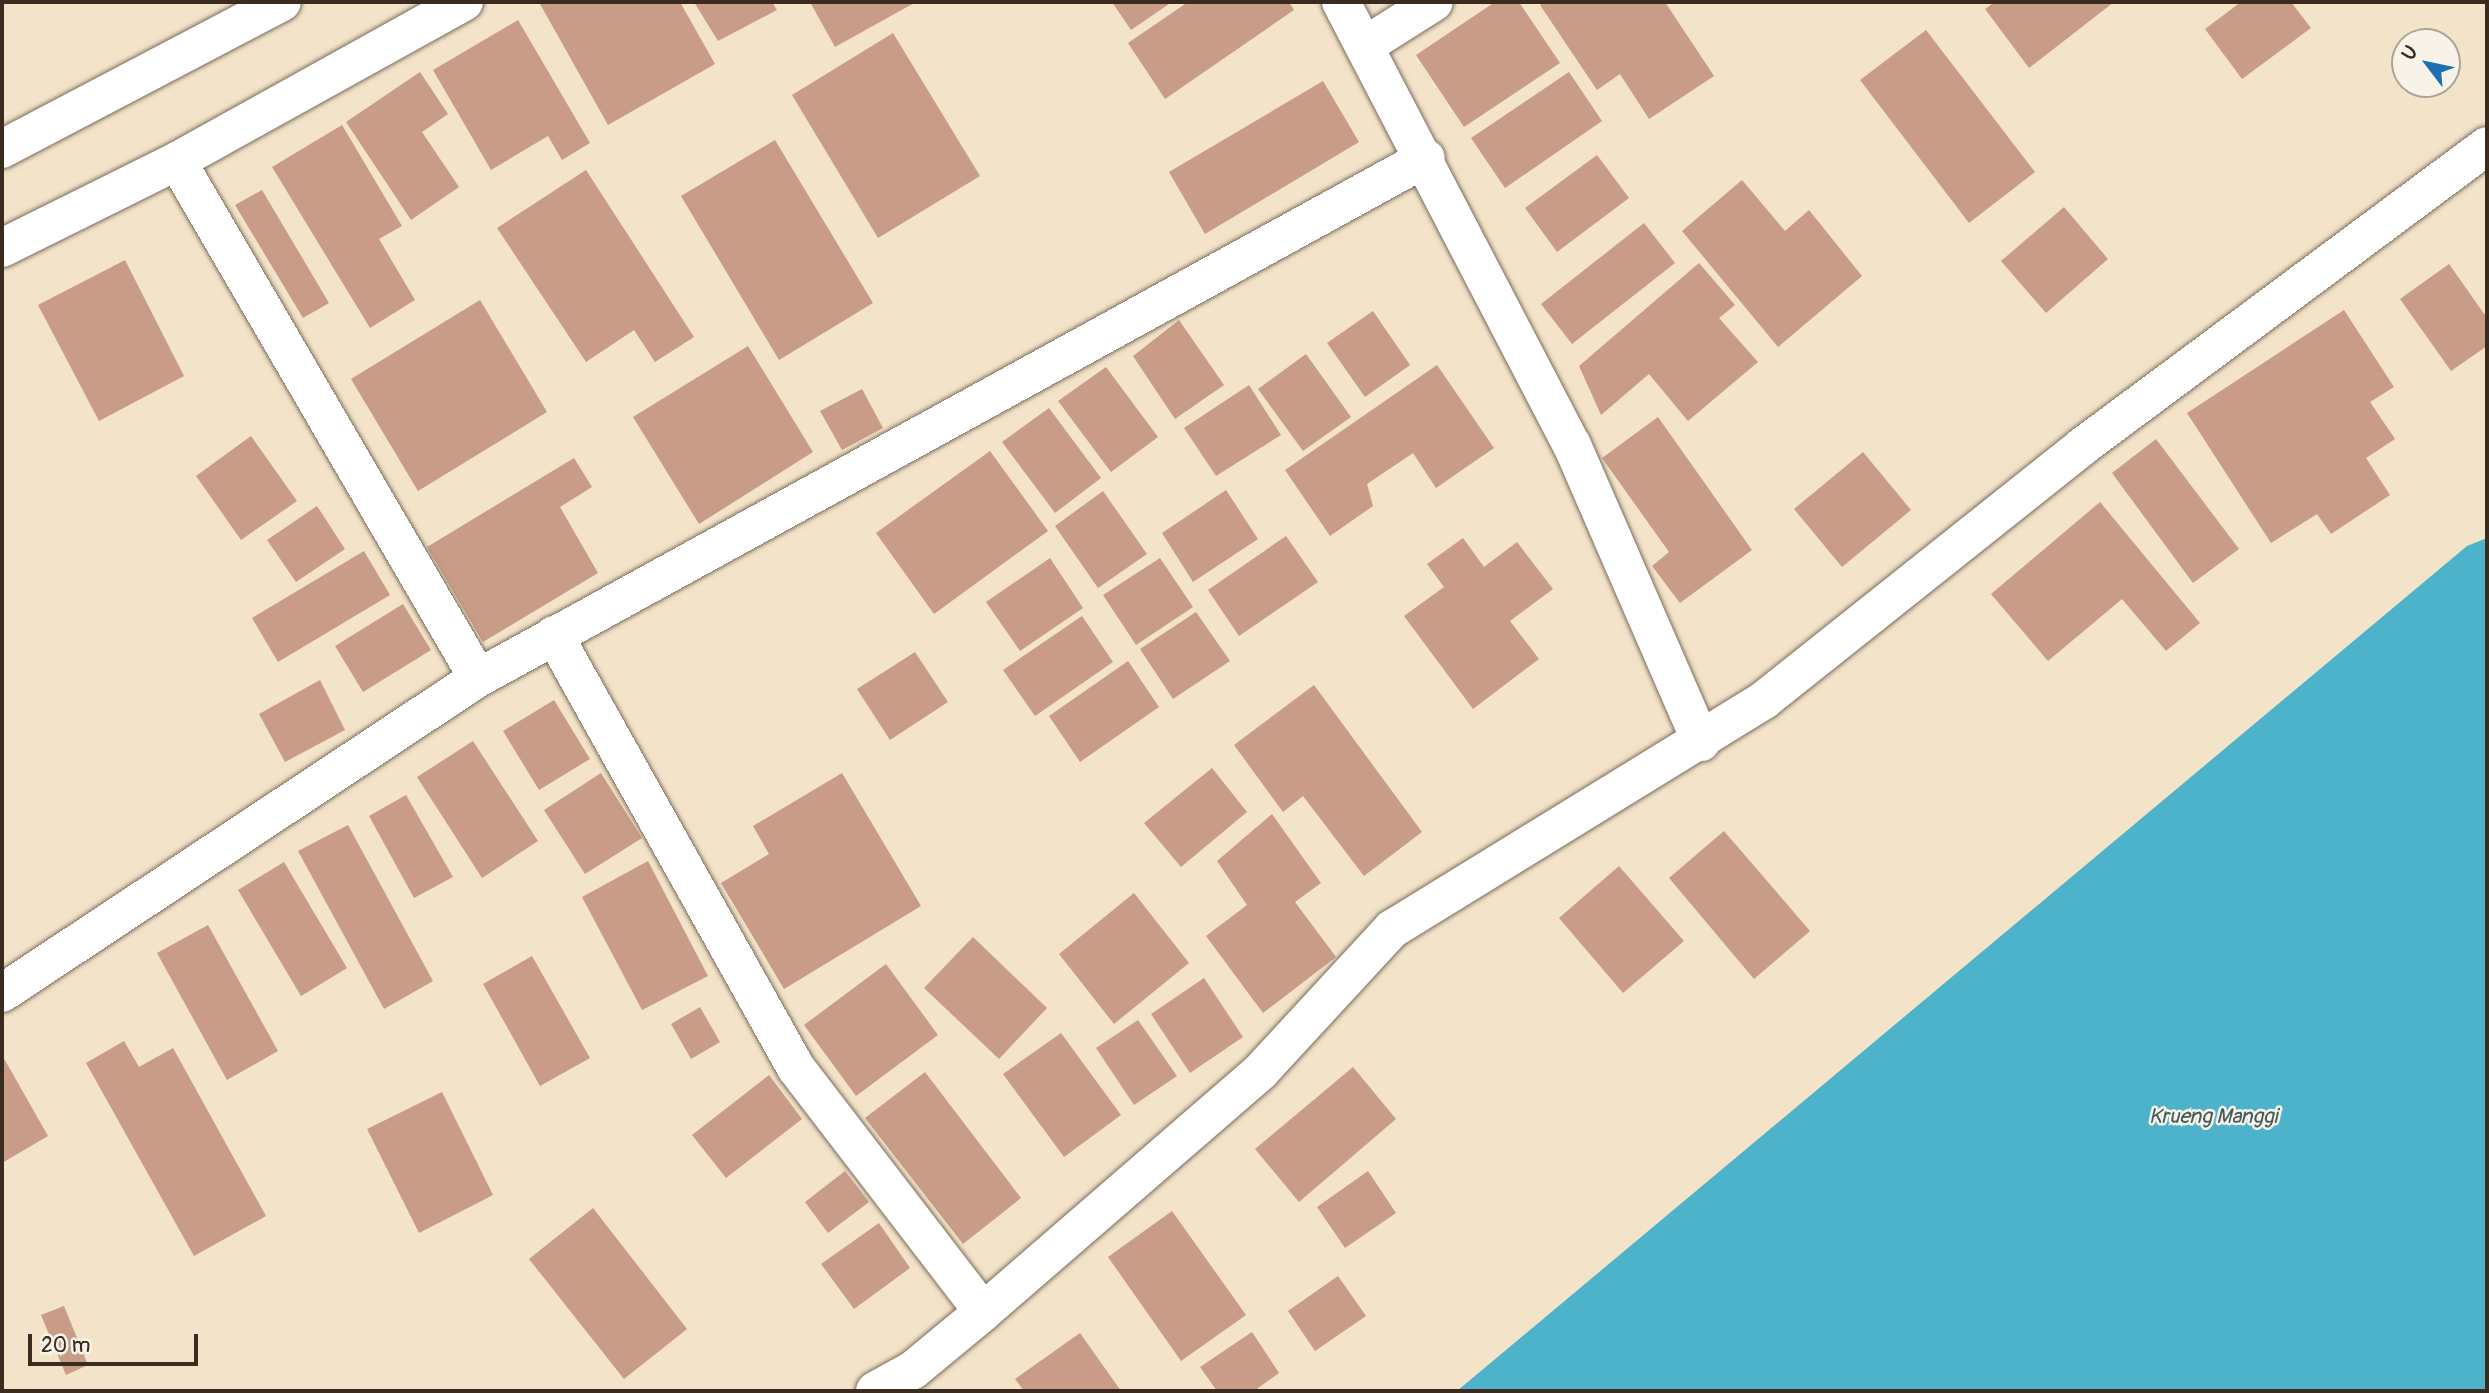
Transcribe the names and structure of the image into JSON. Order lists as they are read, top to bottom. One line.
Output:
{"water":["Krueng Manggi"],"scale_bar":"20 m","north":"top left"}
